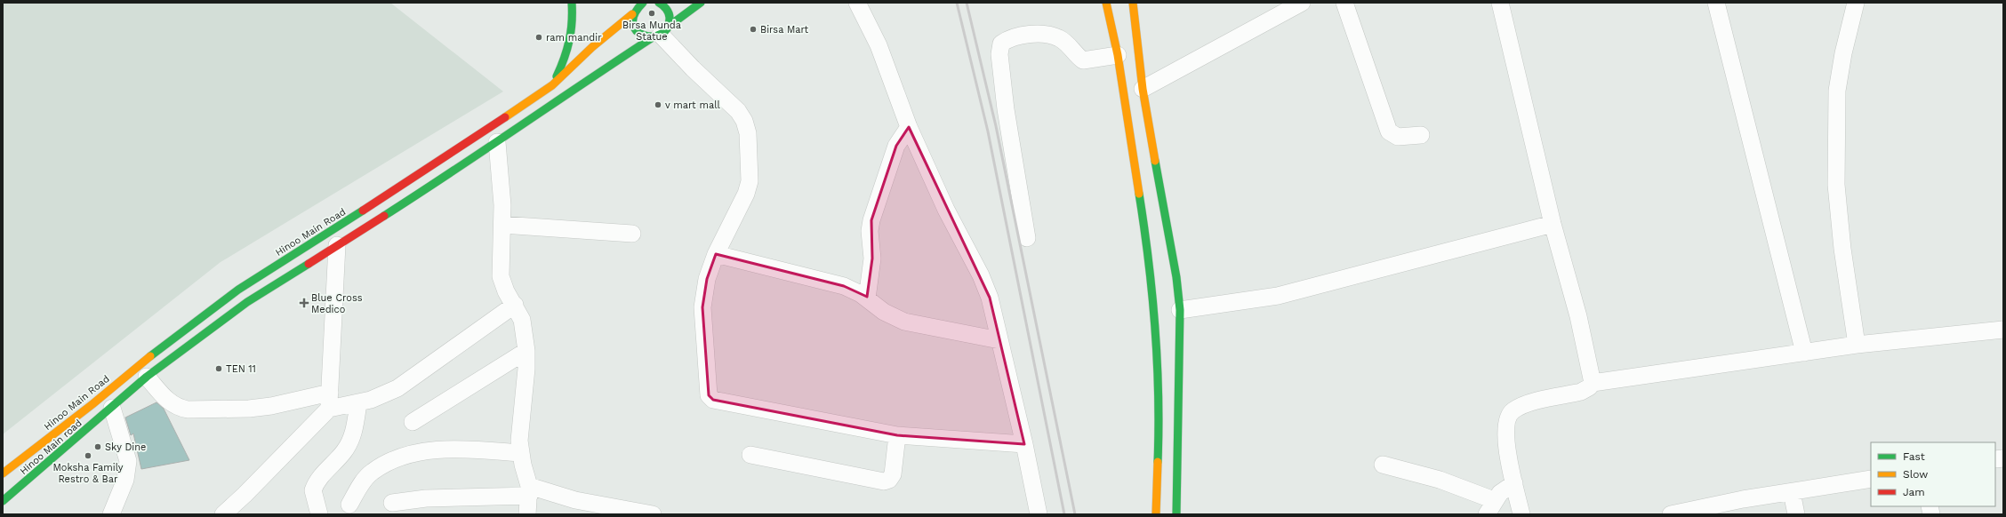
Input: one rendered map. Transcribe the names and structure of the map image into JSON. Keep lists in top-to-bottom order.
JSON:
{
  "streets": {
    "main road": ["Hinoo Main Road", "Hinoo Main road"]
  },
  "places": {
    "other": [
      "Birsa Munda Statue",
      "Birsa Mart",
      "ram mandir",
      "v mart mall",
      "TEN 11",
      "Sky Dine",
      "Moksha Family Restro & Bar"
    ],
    "health": ["Blue Cross Medico"]
  },
  "legend": ["Fast", "Slow", "Jam"]
}
